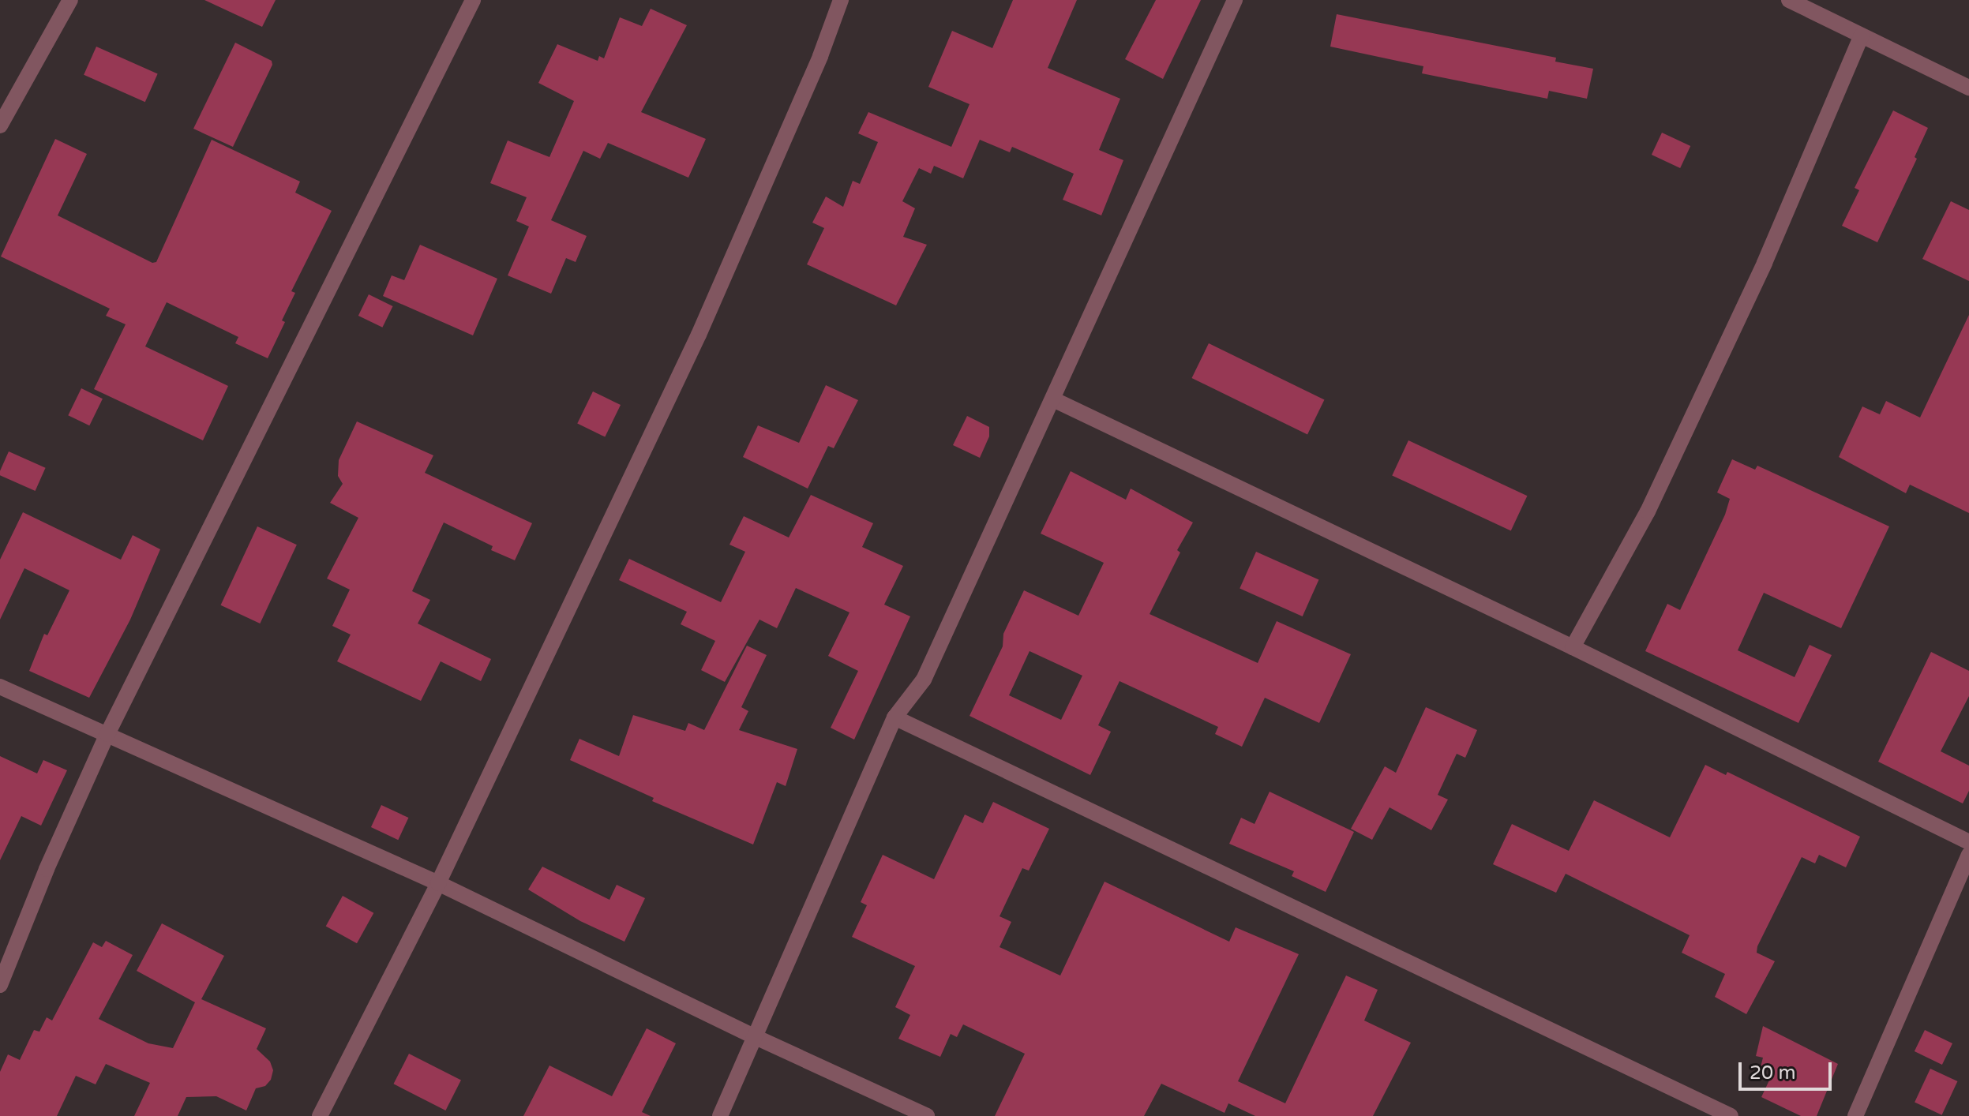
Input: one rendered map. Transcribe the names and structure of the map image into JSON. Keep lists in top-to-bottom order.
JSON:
{
  "scale_bar": "20 m"
}
